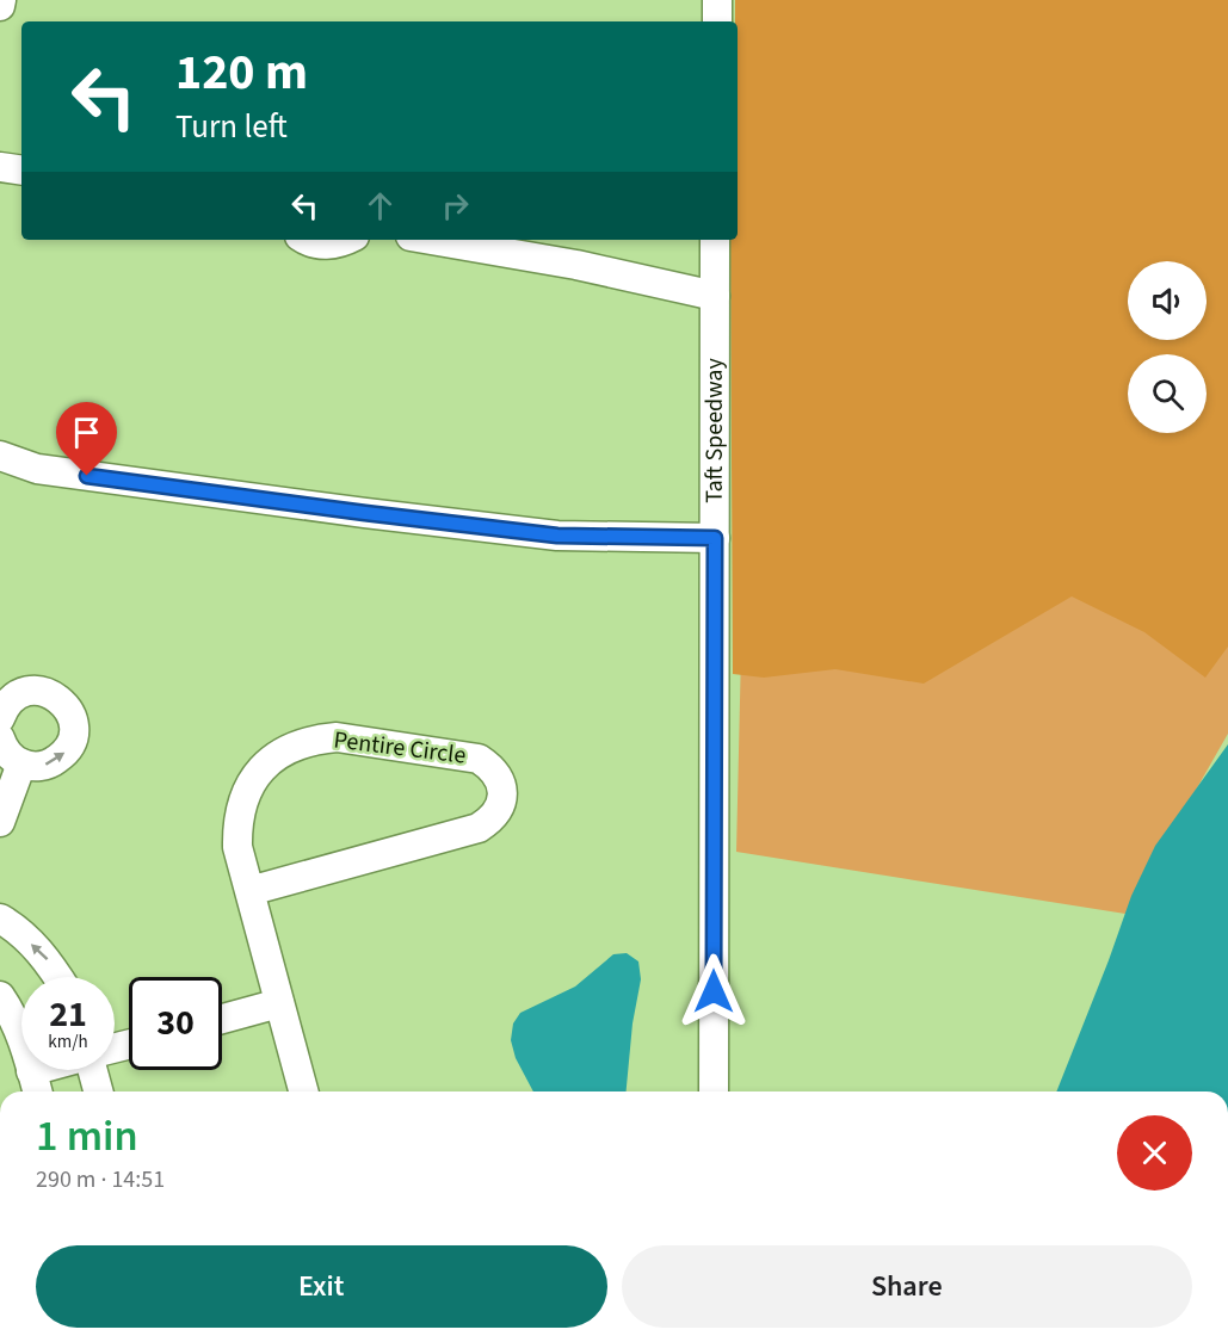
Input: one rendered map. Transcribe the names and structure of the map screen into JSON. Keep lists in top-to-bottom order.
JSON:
{
  "streets": {
    "street": ["Taft Speedway", "Pentire Circle"]
  },
  "page": {
    "turn": ["120 m", "Turn left"],
    "speed": "21 km/h",
    "limit": "30",
    "heading": ["1 min", "290 m · 14:51"],
    "buttons": ["Exit", "Share"]
  }
}
